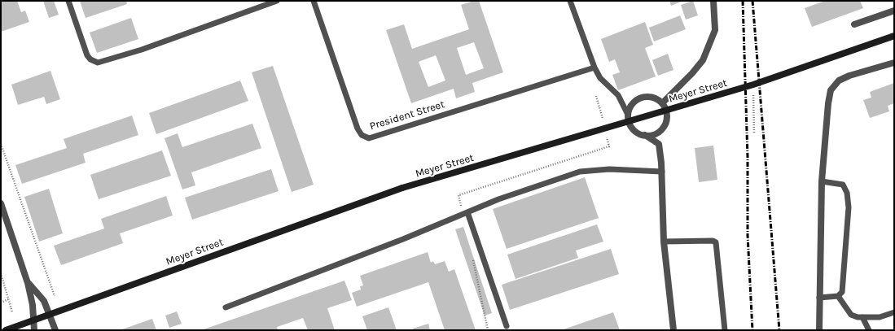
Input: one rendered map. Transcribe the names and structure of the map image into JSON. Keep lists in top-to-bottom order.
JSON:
{
  "streets": {
    "street": ["Meyer Street"],
    "lane": ["President Street"]
  }
}
